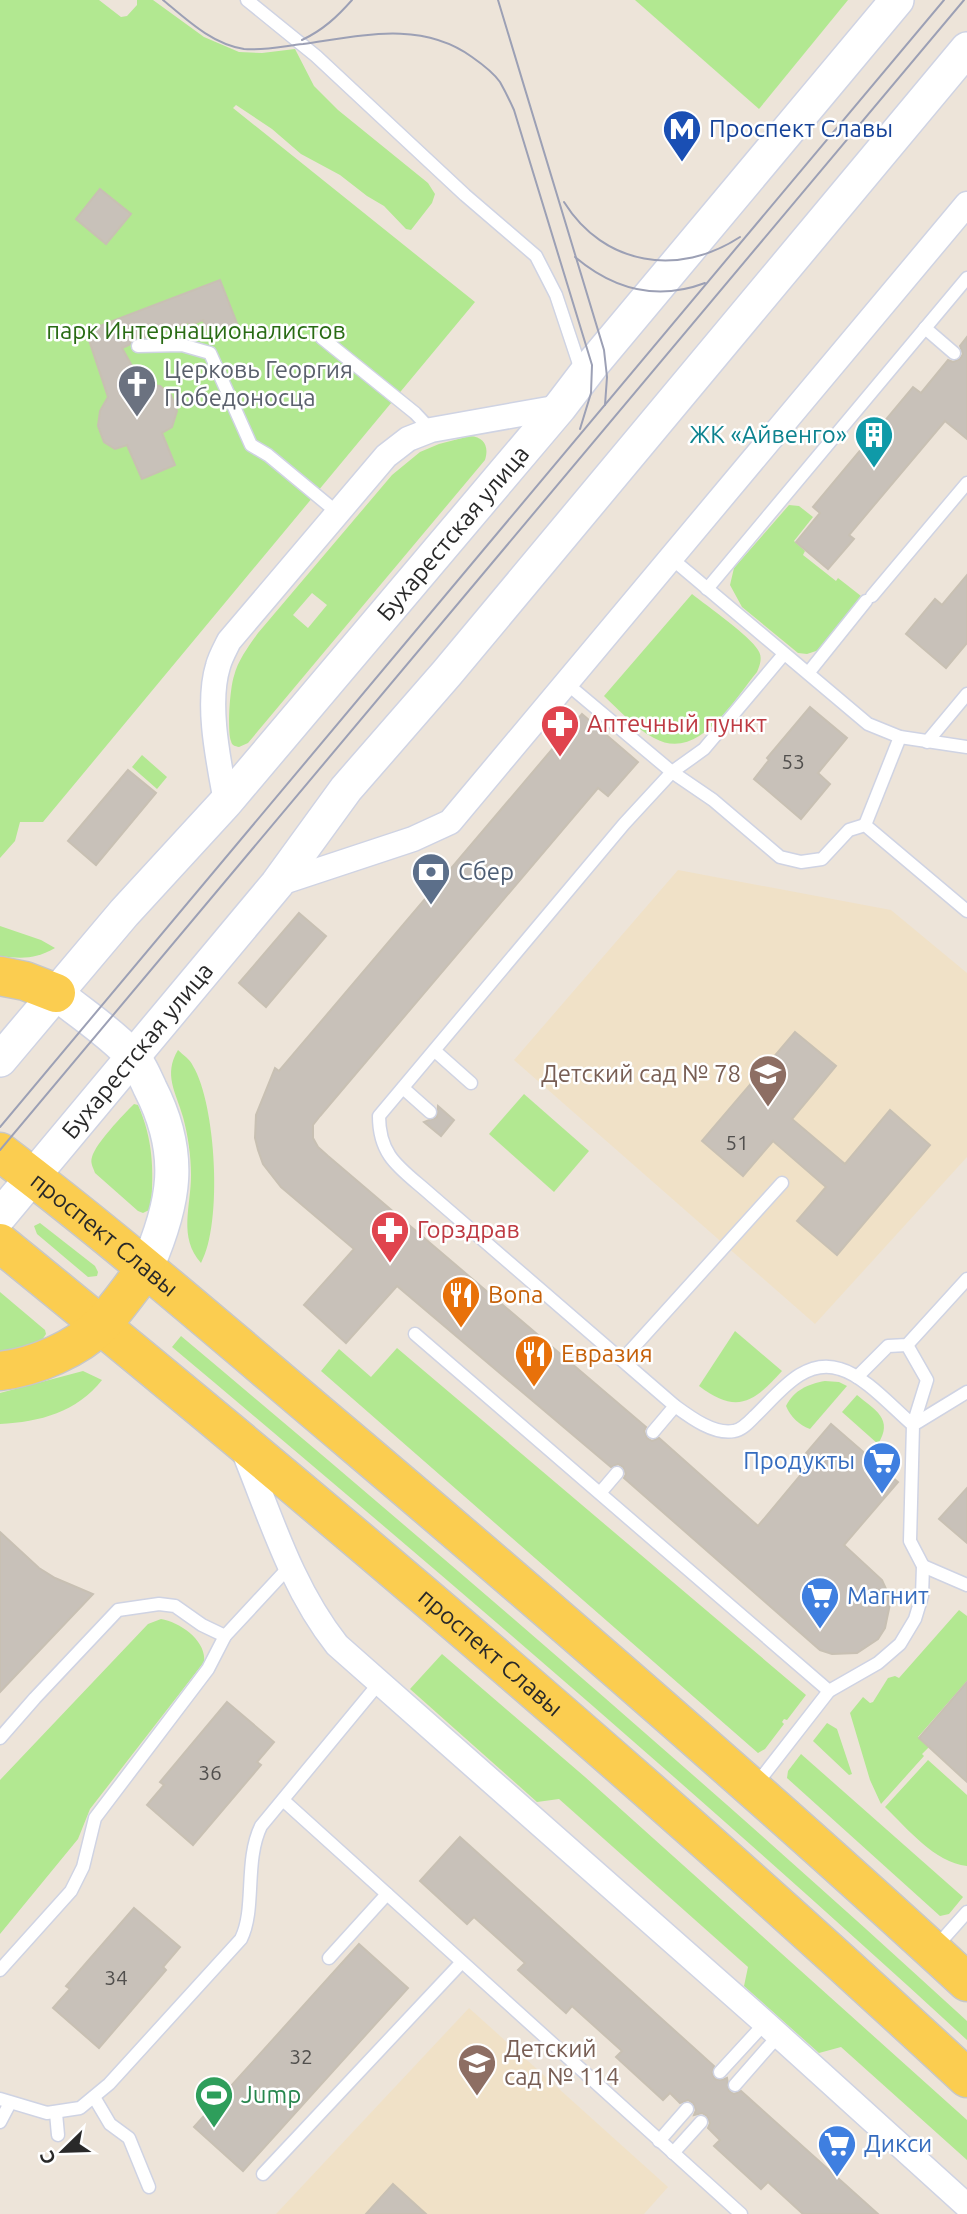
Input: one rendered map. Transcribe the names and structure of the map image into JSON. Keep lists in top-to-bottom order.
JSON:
{
  "streets": {
    "main road": ["Бухарестская улица", "проспект Славы"]
  },
  "crossings": [
    ["Бухарестская улица", "проспект Славы"]
  ],
  "parks": ["парк Интернационалистов"],
  "places": {
    "metro station": ["Проспект Славы"],
    "church": ["Церковь Георгия Победоносца"],
    "building": ["ЖК «Айвенго»"],
    "pharmacy": ["Аптечный пункт", "Горздрав"],
    "bank": ["Сбер"],
    "school or university": ["Детский сад № 78", "Детский сад № 114"],
    "restaurant": ["Bona", "Евразия"],
    "supermarket": ["Продукты", "Магнит", "Дикси"],
    "sports": ["Jump"]
  },
  "house_numbers": [
    "53",
    "51",
    "36",
    "34",
    "32"
  ],
  "north": "bottom left"
}
